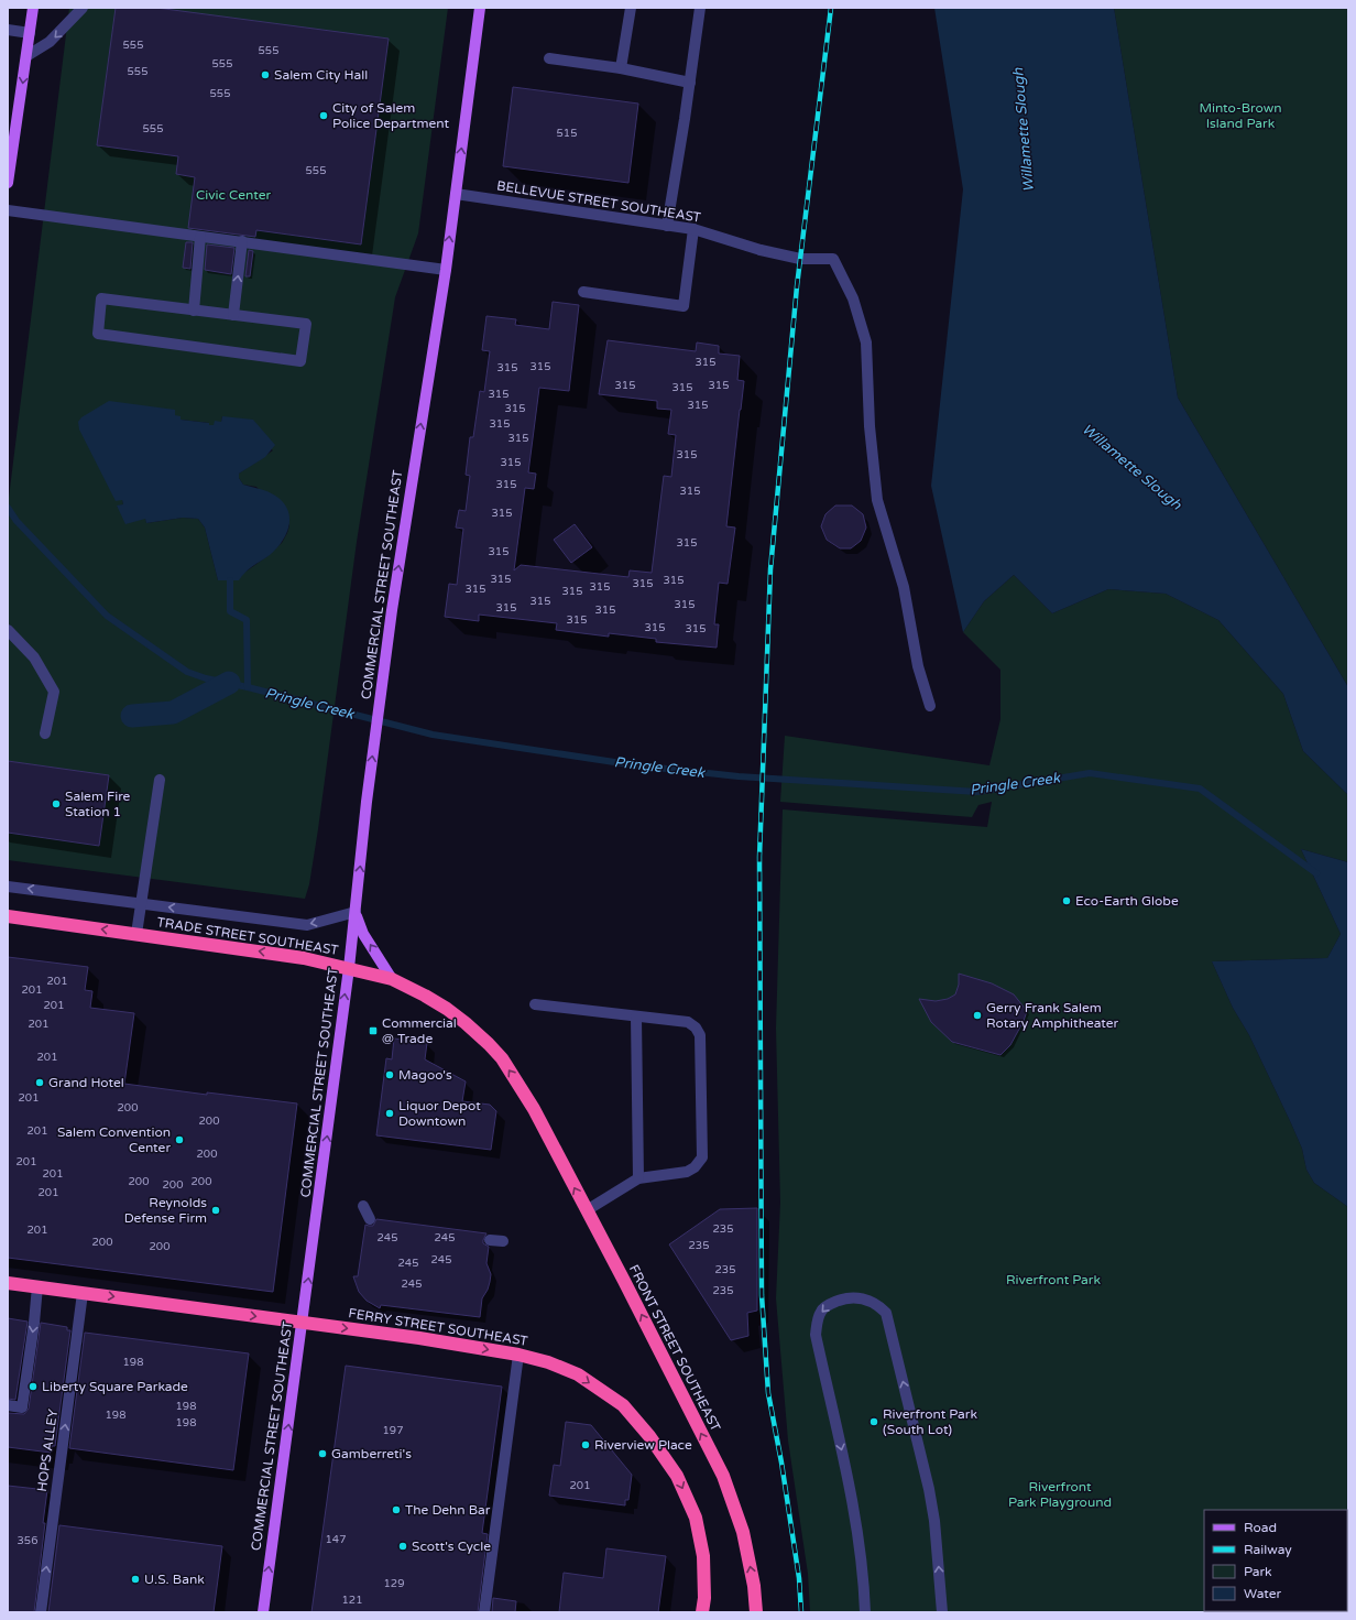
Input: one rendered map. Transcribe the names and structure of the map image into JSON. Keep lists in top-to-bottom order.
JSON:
{
  "streets": {
    "highway": ["TRADE STREET SOUTHEAST", "FERRY STREET SOUTHEAST", "FRONT STREET SOUTHEAST"],
    "main road": ["COMMERCIAL STREET SOUTHEAST"],
    "street": ["BELLEVUE STREET SOUTHEAST", "HOPS ALLEY"]
  },
  "crossings": [
    ["BELLEVUE STREET SOUTHEAST", "COMMERCIAL STREET SOUTHEAST"],
    ["COMMERCIAL STREET SOUTHEAST", "TRADE STREET SOUTHEAST"],
    ["COMMERCIAL STREET SOUTHEAST", "FERRY STREET SOUTHEAST"],
    ["TRADE STREET SOUTHEAST", "FRONT STREET SOUTHEAST"],
    ["FERRY STREET SOUTHEAST", "HOPS ALLEY"]
  ],
  "one_way": [
    "COMMERCIAL STREET SOUTHEAST",
    "TRADE STREET SOUTHEAST",
    "FERRY STREET SOUTHEAST",
    "FRONT STREET SOUTHEAST",
    "HOPS ALLEY"
  ],
  "water": ["Willamette Slough", "Pringle Creek"],
  "parks": [
    "Minto-Brown Island Park",
    "Civic Center",
    "Riverfront Park",
    "Riverfront Park Playground"
  ],
  "places": {
    "other": [
      "Salem City Hall",
      "City of Salem Police Department",
      "Salem Fire Station 1",
      "Eco-Earth Globe",
      "Gerry Frank Salem Rotary Amphitheater",
      "Magoo's",
      "Grand Hotel",
      "Liquor Depot Downtown",
      "Salem Convention Center",
      "Reynolds Defense Firm",
      "Liberty Square Parkade",
      "Riverfront Park (South Lot)",
      "Riverview Place",
      "Gamberreti's",
      "The Dehn Bar",
      "Scott's Cycle",
      "U.S. Bank"
    ],
    "transit": ["Commercial @ Trade"]
  },
  "house_numbers": [
    "555",
    "555",
    "555",
    "555",
    "555",
    "555",
    "515",
    "555",
    "315",
    "315",
    "315",
    "315",
    "315",
    "315",
    "315",
    "315",
    "315",
    "315",
    "315",
    "315",
    "315",
    "315",
    "315",
    "315",
    "315",
    "315",
    "315",
    "315",
    "315",
    "315",
    "315",
    "315",
    "315",
    "315",
    "315",
    "315",
    "315",
    "315",
    "315",
    "201",
    "201",
    "201",
    "201",
    "201",
    "201",
    "200",
    "200",
    "201",
    "200",
    "201",
    "201",
    "200",
    "200",
    "200",
    "201",
    "235",
    "201",
    "245",
    "245",
    "200",
    "235",
    "200",
    "245",
    "245",
    "235",
    "245",
    "235",
    "198",
    "198",
    "198",
    "198",
    "197",
    "201",
    "147",
    "356",
    "129",
    "121"
  ],
  "legend": [
    "Road",
    "Railway",
    "Park",
    "Water"
  ]
}
